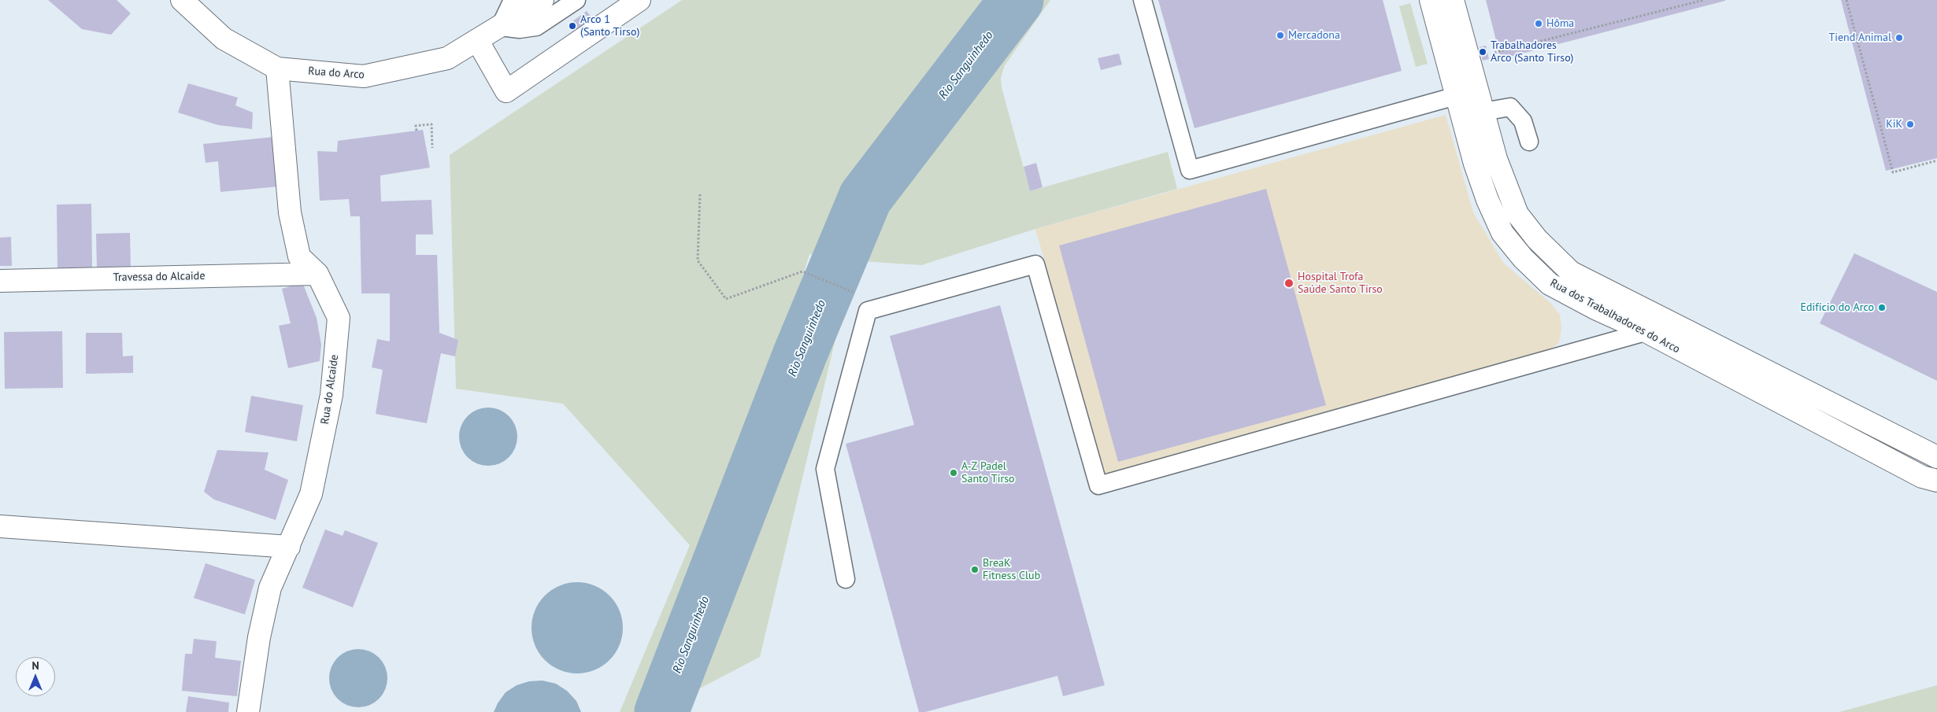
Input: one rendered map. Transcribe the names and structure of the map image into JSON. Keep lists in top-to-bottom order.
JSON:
{
  "streets": {
    "street": [
      "Rua do Arco",
      "Travessa do Alcaide",
      "Rua dos Trabalhadores do Arco",
      "Rua do Alcaide"
    ]
  },
  "crossings": [
    ["Rua do Arco", "Rua do Alcaide"],
    ["Travessa do Alcaide", "Rua do Alcaide"]
  ],
  "water": ["Rio Sanguinhedo"],
  "places": [
    "Hôma",
    "Arco 1 (Santo Tirso)",
    "Mercadona",
    "Tiend Animal",
    "Trabalhadores Arco (Santo Tirso)",
    "KiK",
    "Hospital Trofa Saúde Santo Tirso",
    "Edifício do Arco",
    "A-Z Padel Santo Tirso",
    "BreaK Fitness Club"
  ],
  "north": "top"
}
